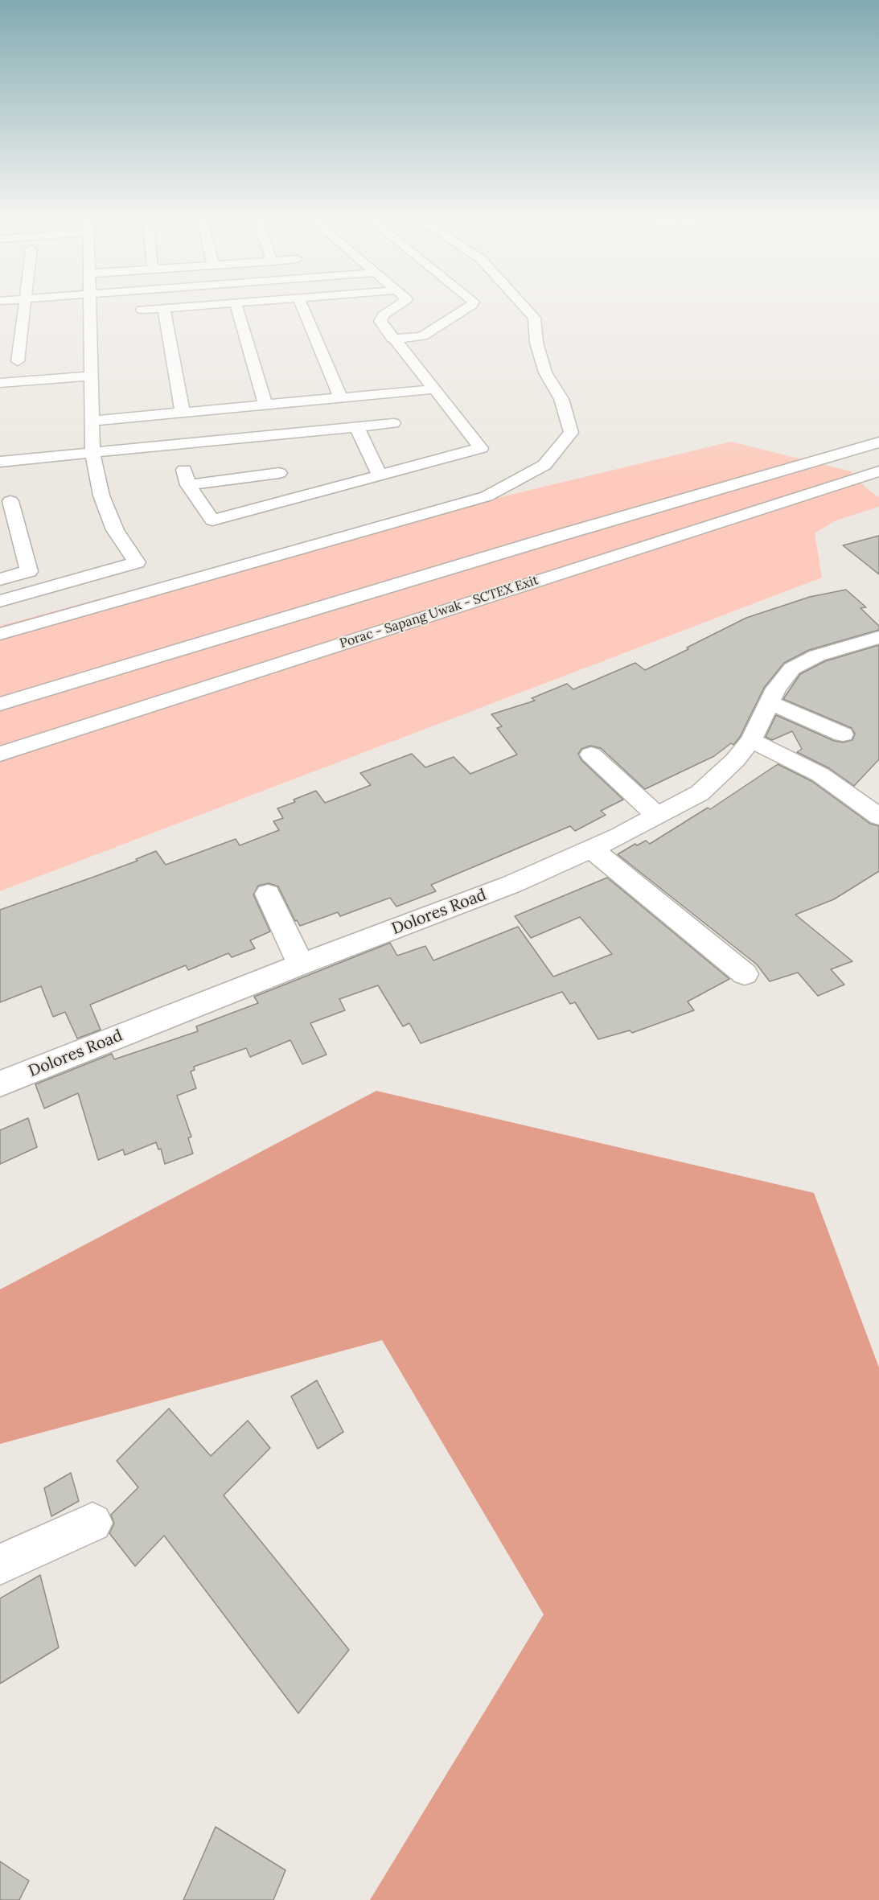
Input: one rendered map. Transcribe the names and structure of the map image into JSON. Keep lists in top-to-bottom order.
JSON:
{
  "streets": {
    "street": ["Porac - Sapang Uwak - SCTEX Exit", "Dolores Road"]
  }
}
